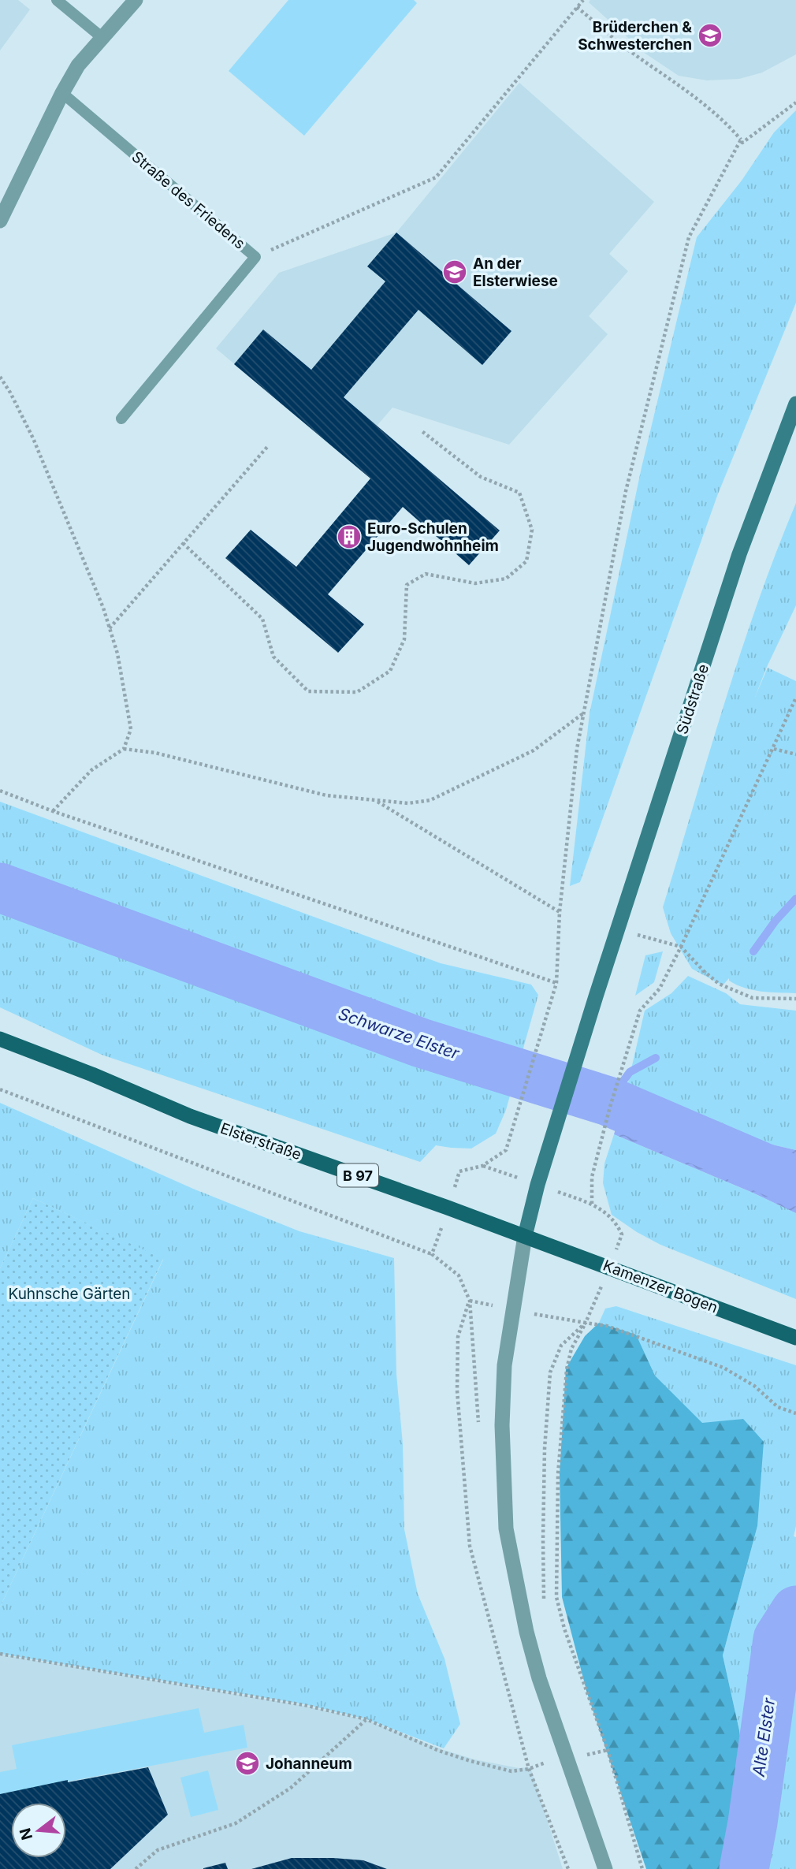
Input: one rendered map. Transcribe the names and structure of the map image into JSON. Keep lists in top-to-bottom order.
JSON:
{
  "streets": {
    "main road": [
      "Südstraße",
      "Elsterstraße",
      "B 97",
      "Kamenzer Bogen"
    ],
    "lane": ["Straße des Friedens"]
  },
  "crossings": [
    ["Südstraße", "Elsterstraße"],
    ["Südstraße", "Kamenzer Bogen"],
    ["Elsterstraße", "Kamenzer Bogen"]
  ],
  "water": ["Schwarze Elster", "Alte Elster"],
  "parks": ["Kuhnsche Gärten"],
  "places": {
    "school or university": ["Brüderchen & Schwesterchen", "An der Elsterwiese", "Johanneum"],
    "building": ["Euro-Schulen Jugendwohnheim"]
  },
  "north": "left"
}
